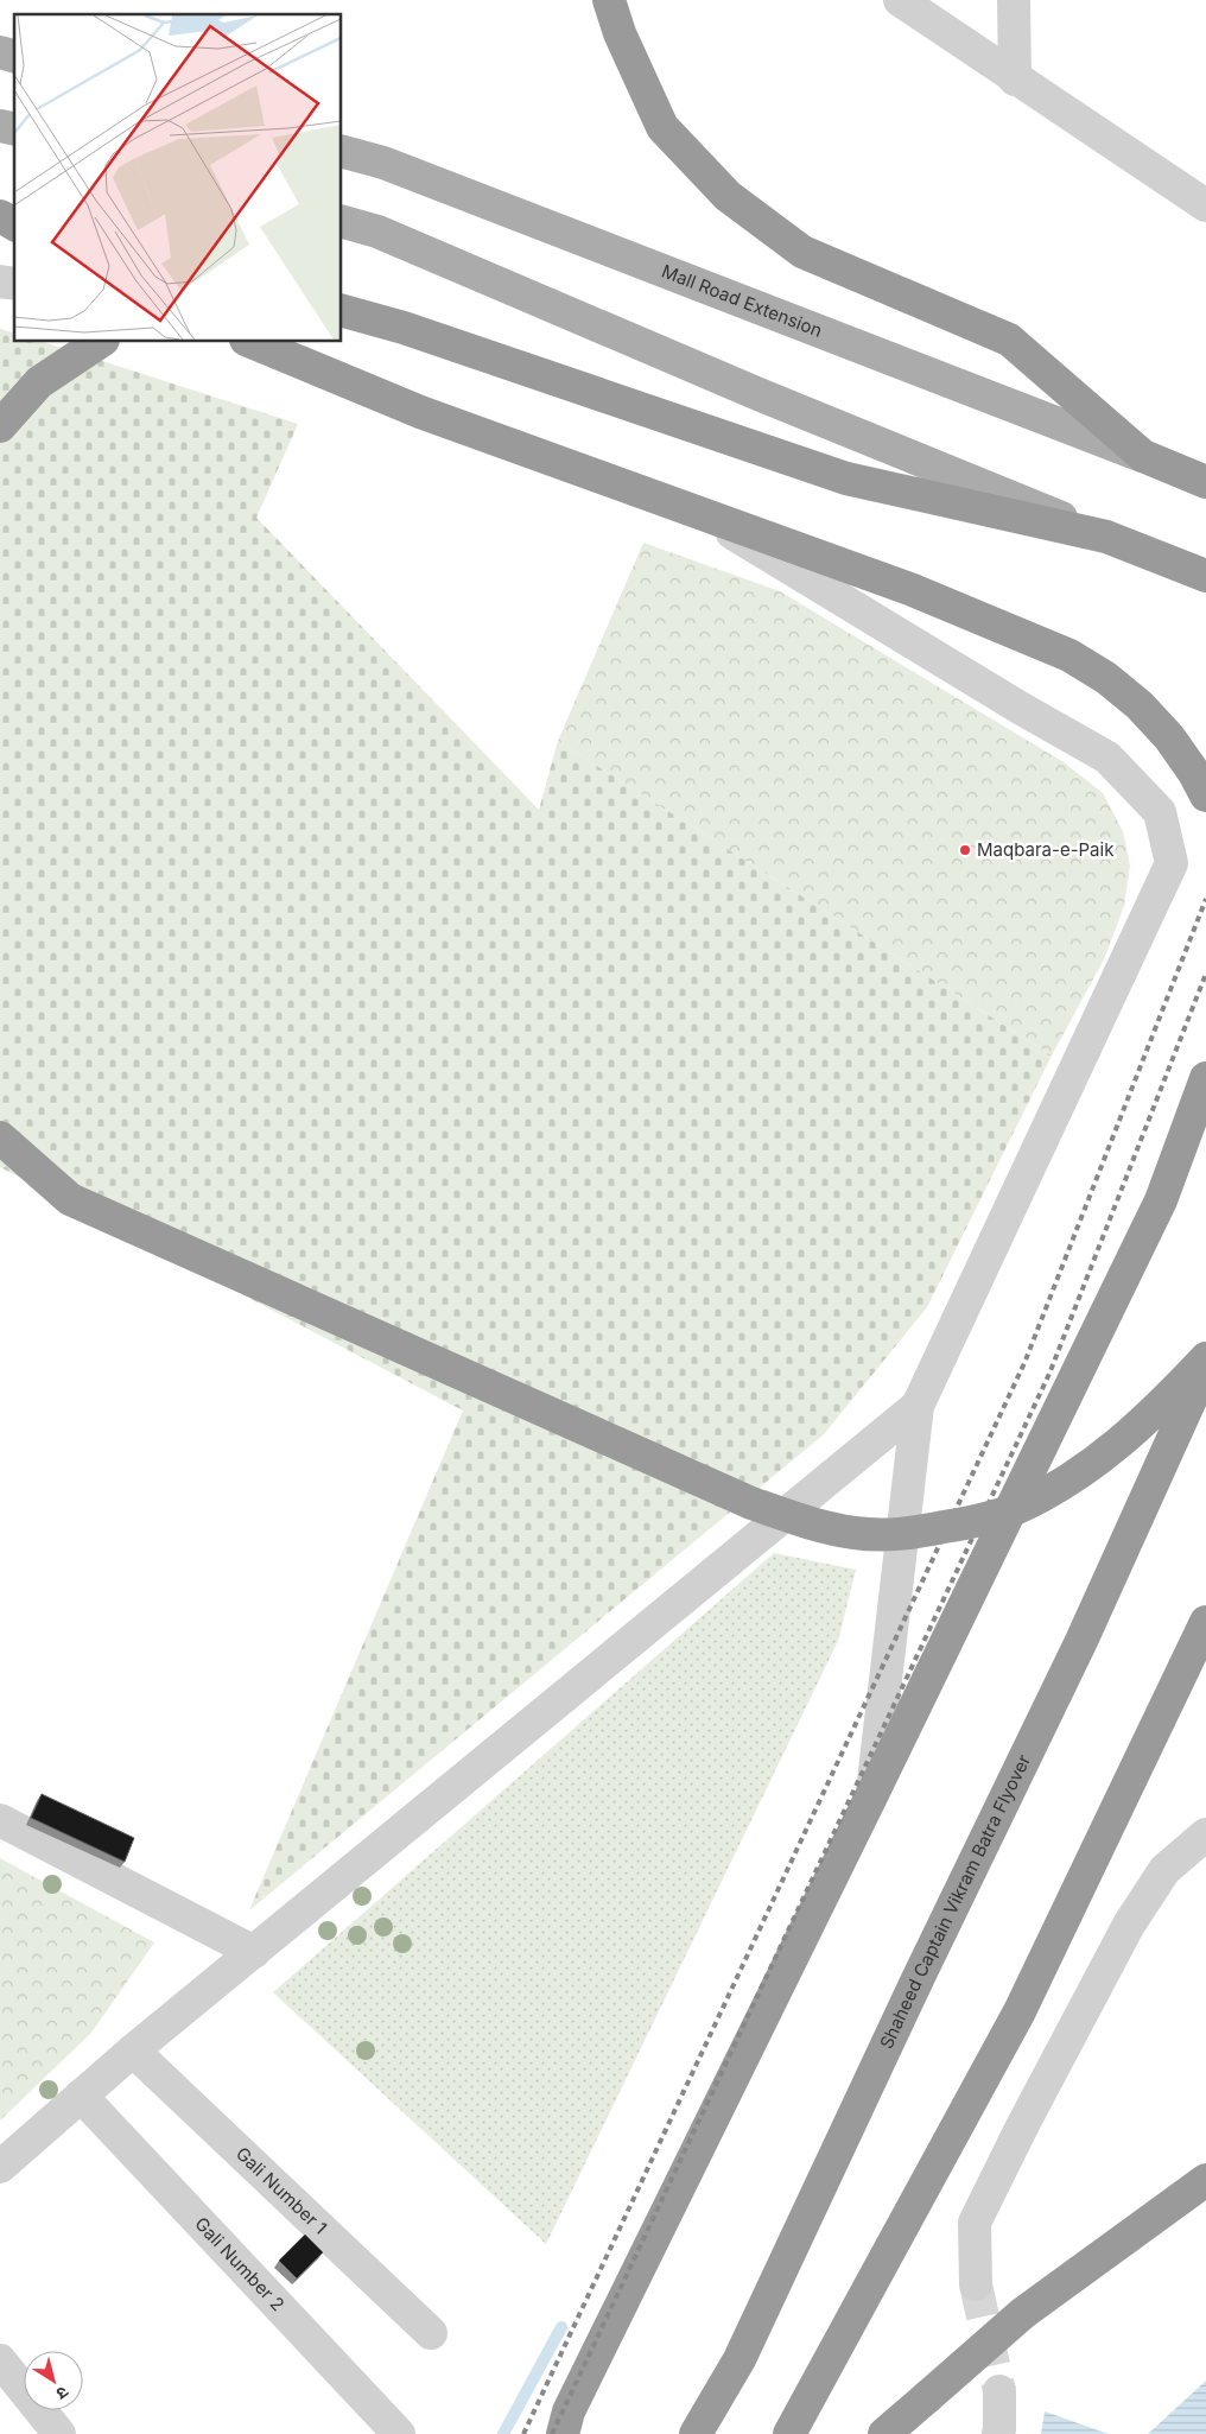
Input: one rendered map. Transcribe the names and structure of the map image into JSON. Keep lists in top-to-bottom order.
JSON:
{
  "streets": {
    "highway": ["Shaheed Captain Vikram Batra Flyover"],
    "main road": ["Mall Road Extension"],
    "street": ["Gali Number 1", "Gali Number 2"]
  },
  "places": ["Maqbara-e-Paik"],
  "north": "bottom right"
}
